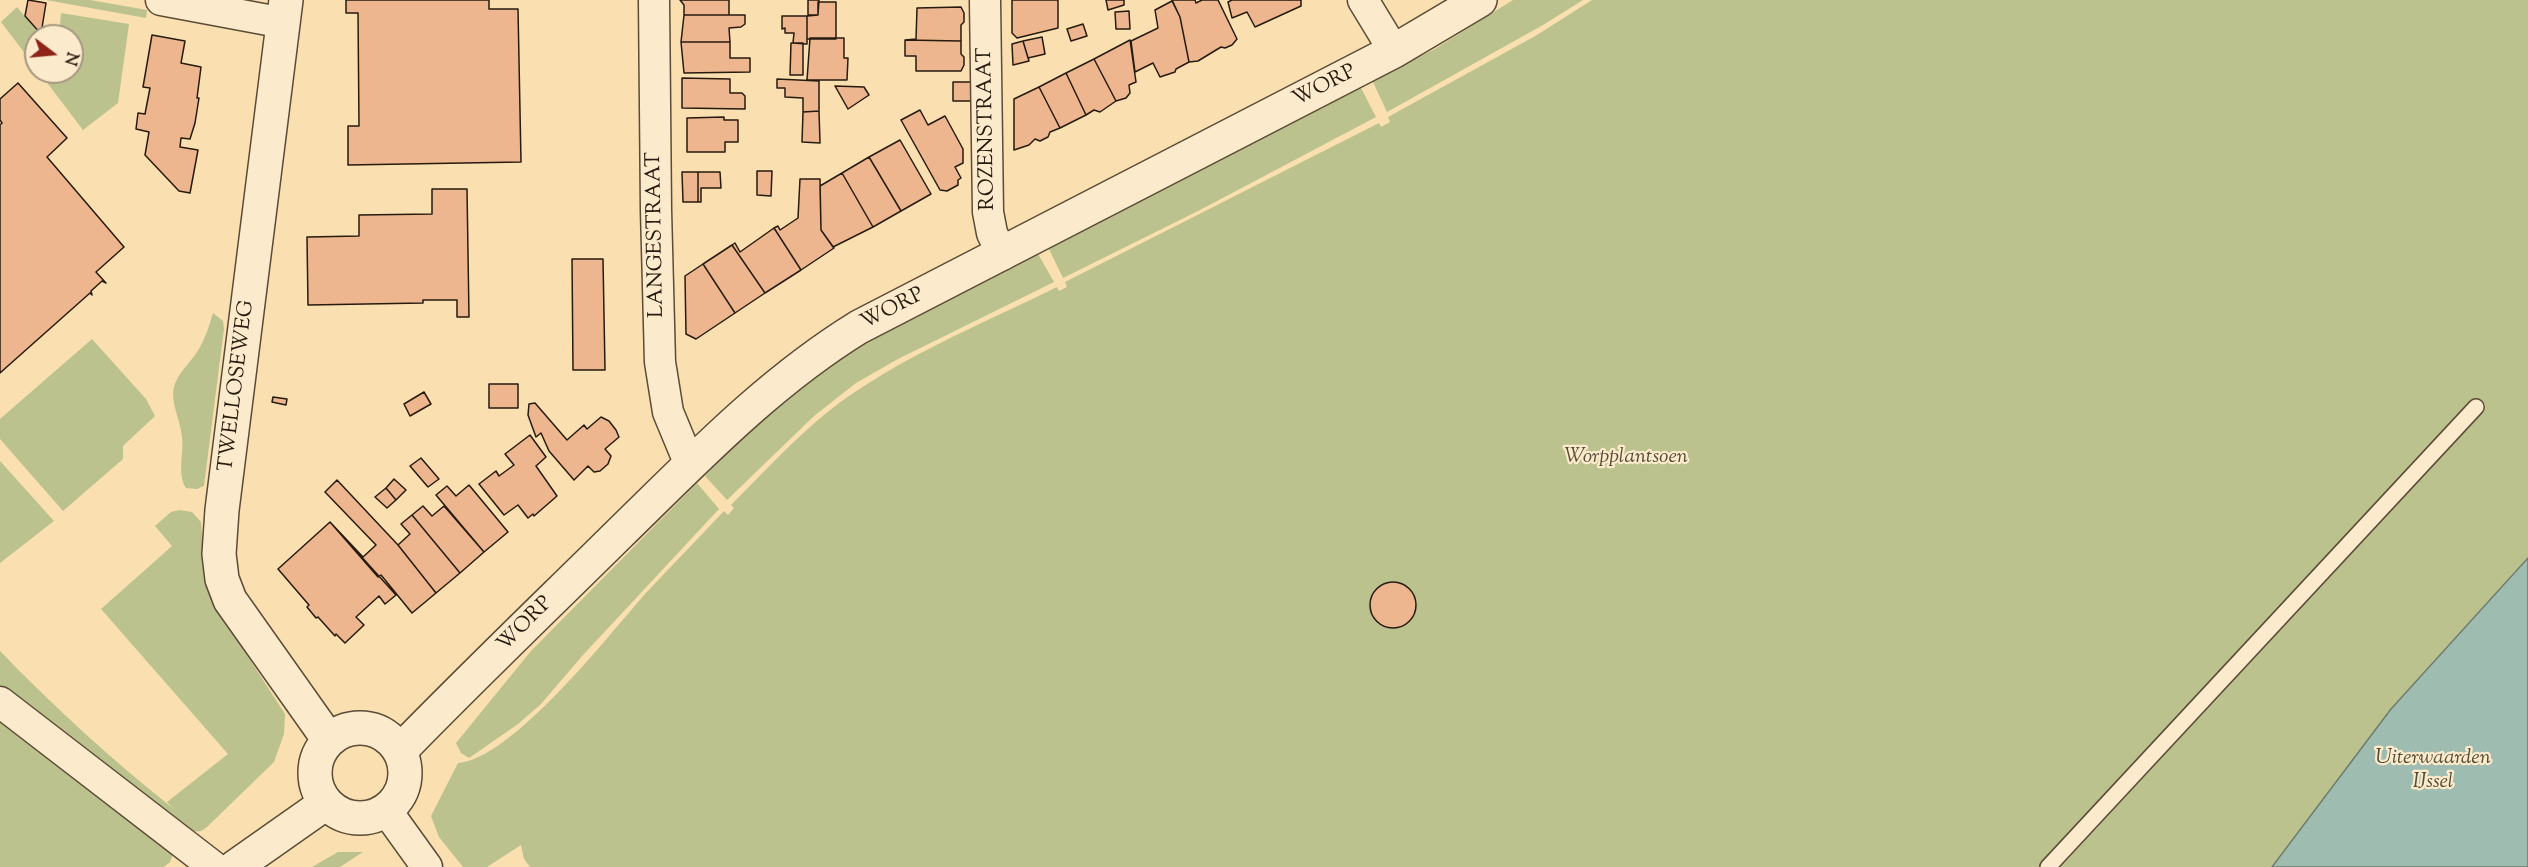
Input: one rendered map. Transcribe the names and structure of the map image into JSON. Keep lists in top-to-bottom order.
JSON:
{
  "streets": {
    "street": [
      "WORP",
      "ROZENSTRAAT",
      "LANGESTRAAT",
      "TWELLOSEWEG"
    ]
  },
  "crossings": [
    ["WORP", "ROZENSTRAAT"],
    ["WORP", "LANGESTRAAT"],
    ["WORP", "TWELLOSEWEG"]
  ],
  "parks": ["Worpplantsoen", "Uiterwaarden IJssel"],
  "north": "right"
}
